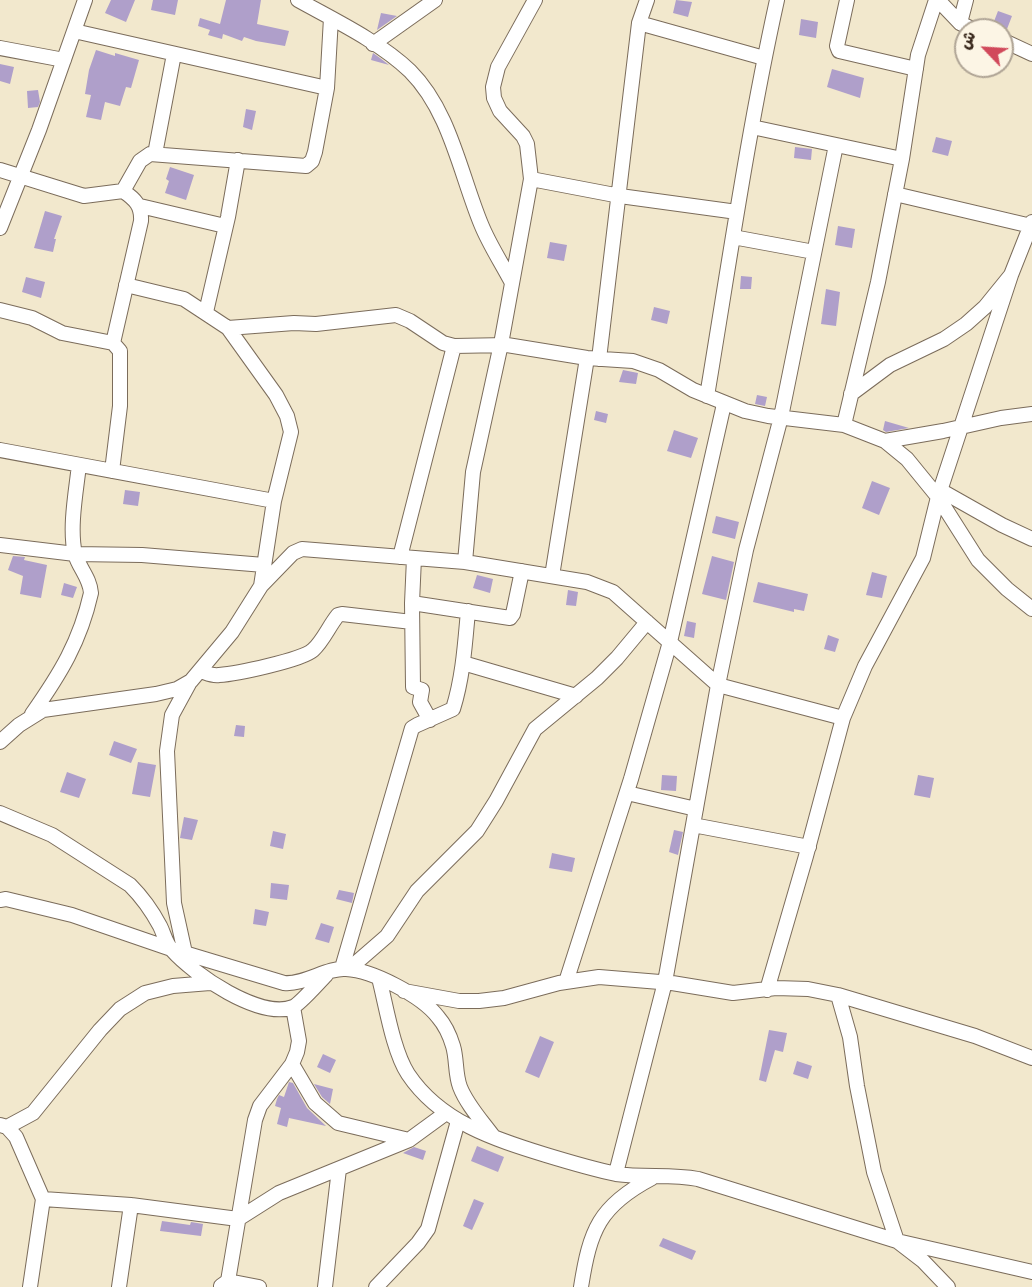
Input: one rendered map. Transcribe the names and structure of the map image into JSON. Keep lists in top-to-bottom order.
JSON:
{
  "north": "top left"
}
